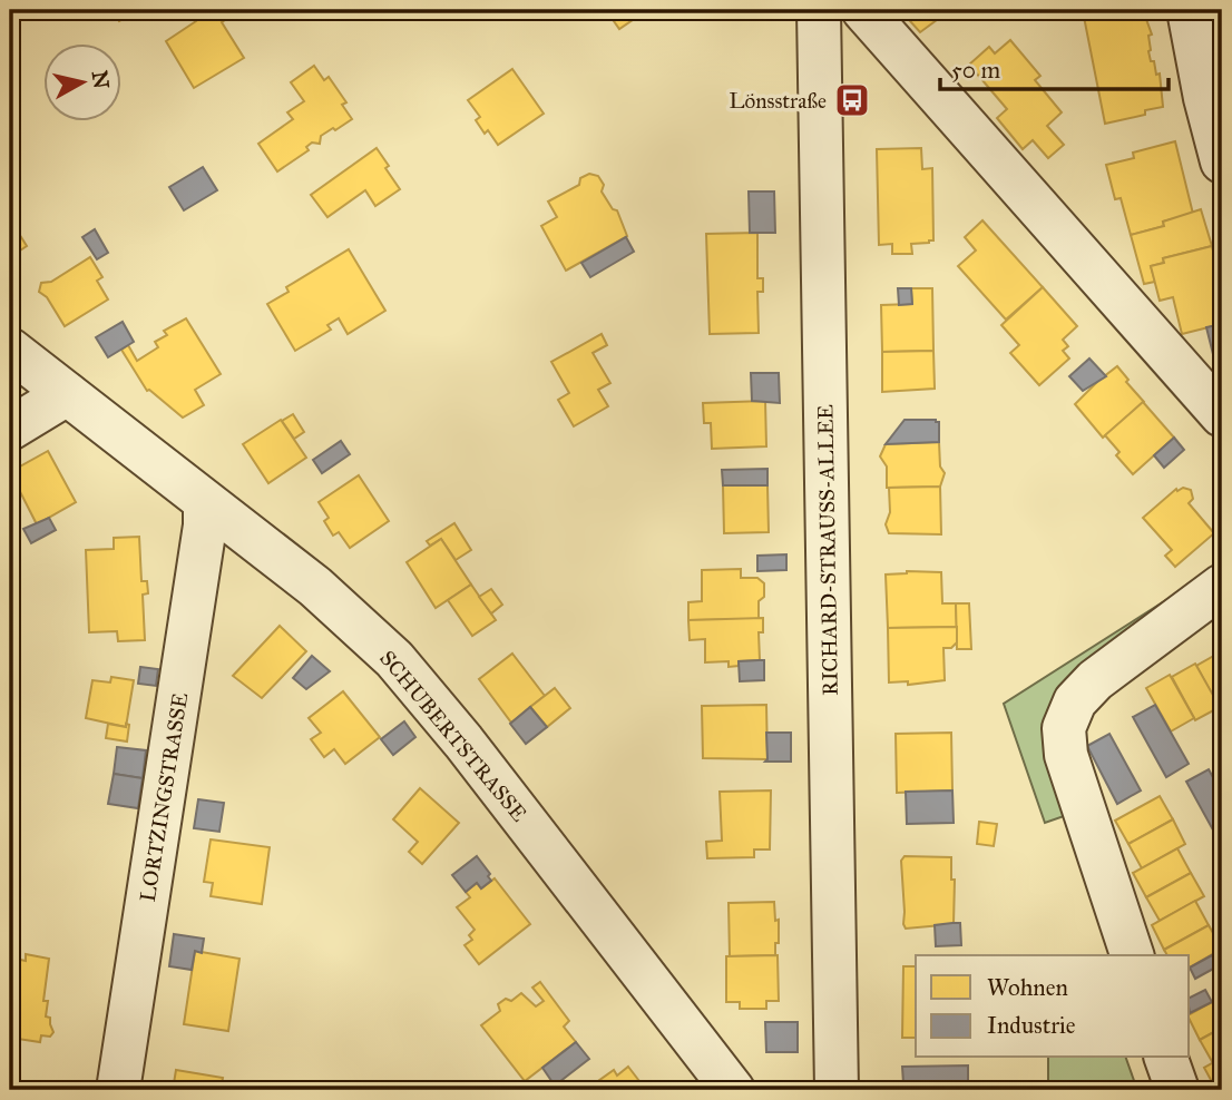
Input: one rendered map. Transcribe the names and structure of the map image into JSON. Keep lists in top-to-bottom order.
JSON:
{
  "streets": {
    "street": ["RICHARD-STRAUSS-ALLEE", "SCHUBERTSTRASSE", "LORTZINGSTRASSE"]
  },
  "crossings": [
    ["SCHUBERTSTRASSE", "LORTZINGSTRASSE"]
  ],
  "places": {
    "bus stop": ["Lönsstraße"]
  },
  "legend": ["Wohnen", "Industrie"],
  "scale_bar": "50 m",
  "north": "right"
}
